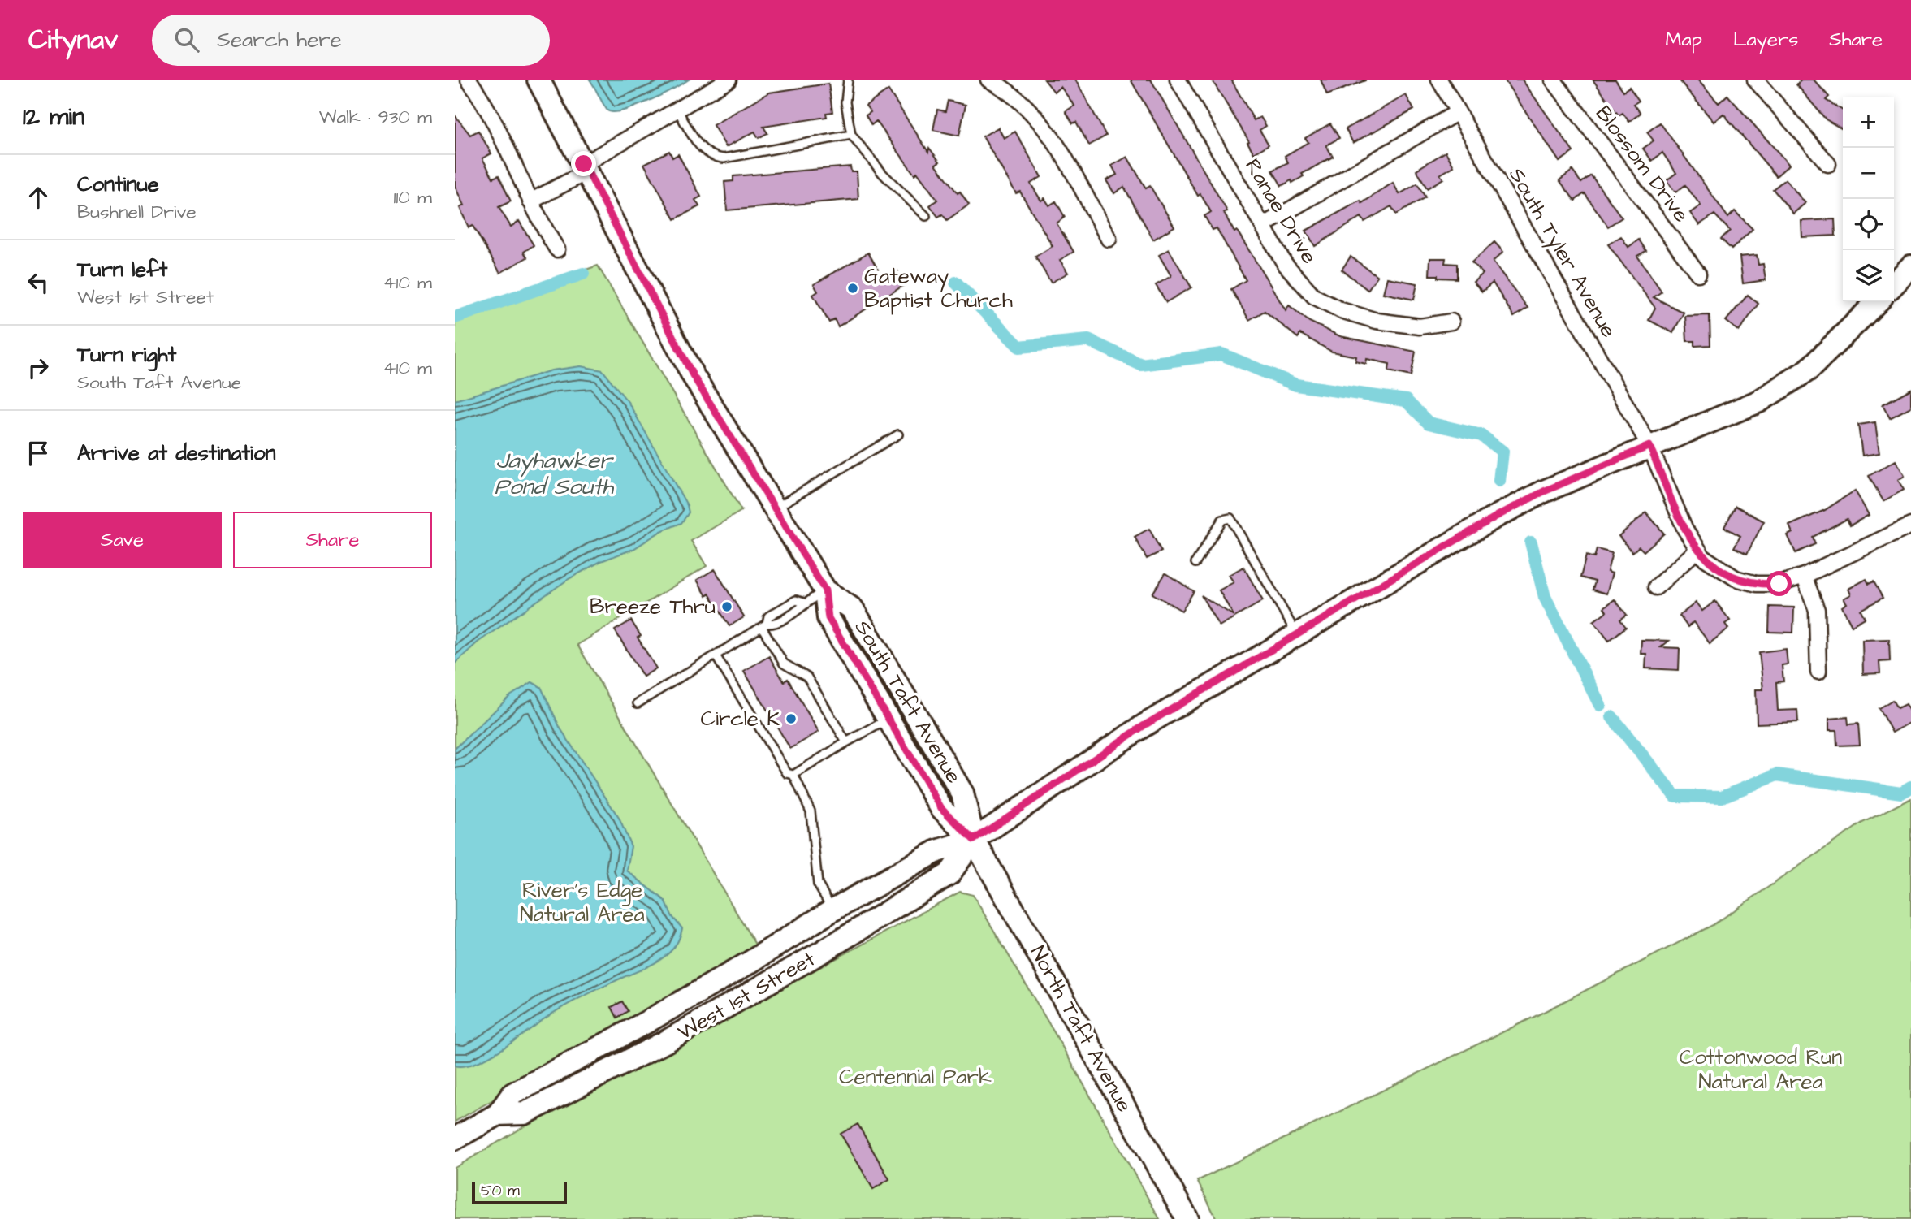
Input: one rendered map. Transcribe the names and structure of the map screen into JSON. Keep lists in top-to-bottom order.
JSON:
{
  "streets": {
    "main road": ["South Taft Avenue", "West 1st Street", "North Taft Avenue"],
    "street": ["Blossom Drive", "Ranae Drive", "South Tyler Avenue"]
  },
  "crossings": [
    ["South Tyler Avenue", "West 1st Street"],
    ["South Taft Avenue", "West 1st Street"],
    ["South Taft Avenue", "North Taft Avenue"],
    ["West 1st Street", "North Taft Avenue"]
  ],
  "water": ["Jayhawker Pond South"],
  "parks": ["River's Edge Natural Area", "Cottonwood Run Natural Area", "Centennial Park"],
  "places": ["Gateway Baptist Church", "Breeze Thru", "Circle K"],
  "scale_bar": "50 m",
  "page": {
    "header": "Citynav",
    "search": "Search here",
    "nav": ["Map", "Layers", "Share"],
    "heading": ["12 min", "Walk · 930 m"],
    "map_buttons": ["+", "−"],
    "list": [
      ["Continue", "Bushnell Drive", "110 m"],
      ["Turn left", "West 1st Street", "410 m"],
      ["Turn right", "South Taft Avenue", "410 m"],
      "Arrive at destination"
    ],
    "buttons": ["Save", "Share"],
    "scale": "50 m"
  }
}
